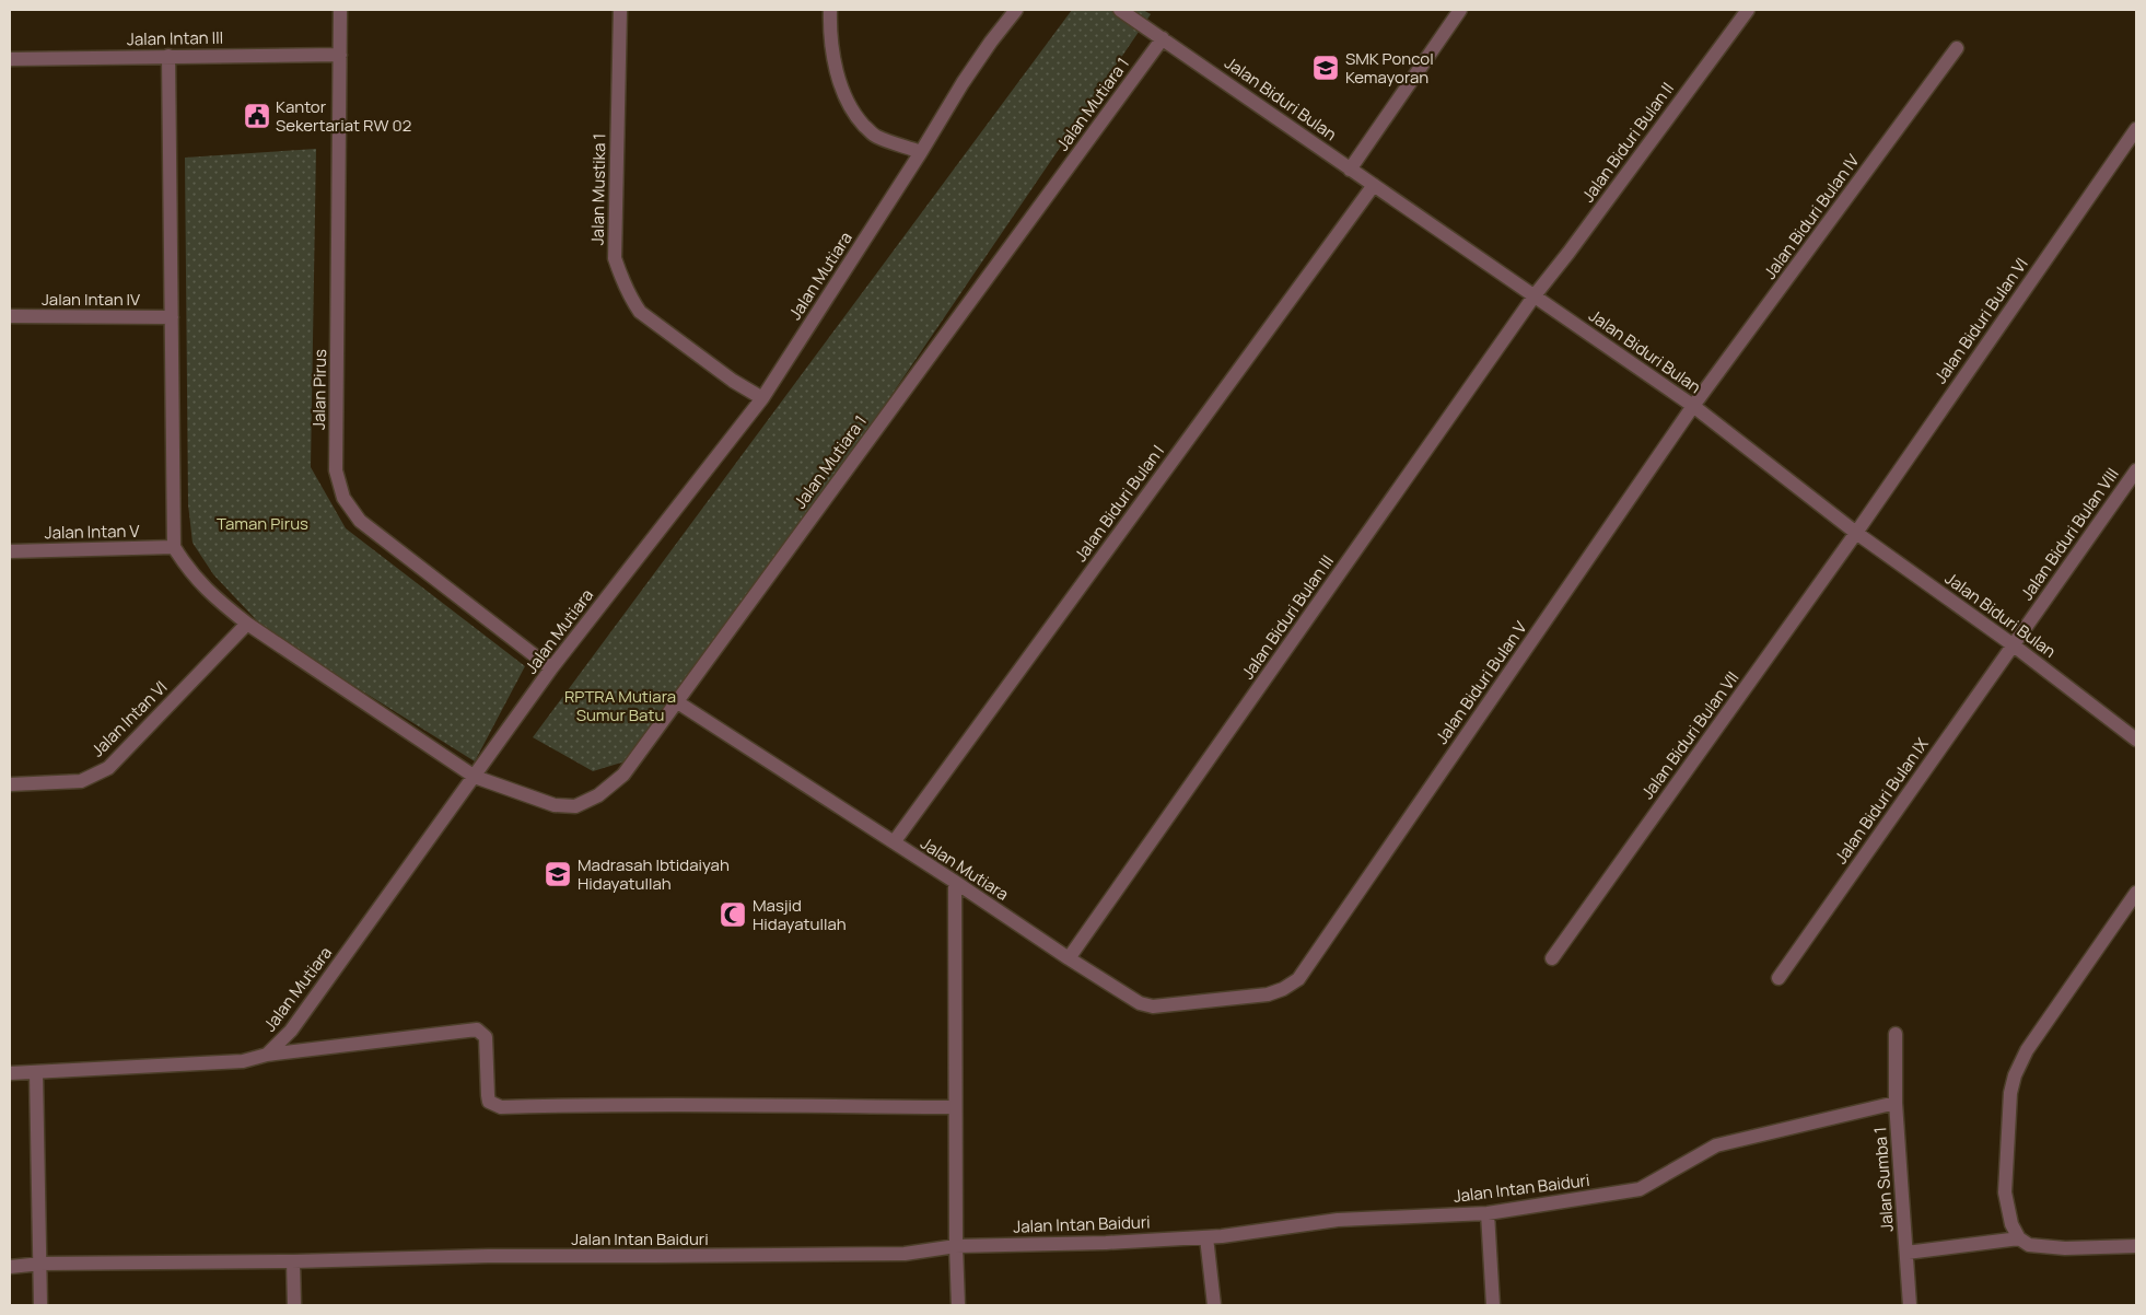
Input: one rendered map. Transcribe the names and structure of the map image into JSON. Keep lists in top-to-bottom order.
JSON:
{
  "streets": {
    "street": [
      "Jalan Intan III",
      "Jalan Biduri Bulan",
      "Jalan Mutiara 1",
      "Jalan Biduri Bulan II",
      "Jalan Mustika 1",
      "Jalan Biduri Bulan IV",
      "Jalan Mutiara",
      "Jalan Intan IV",
      "Jalan Biduri Bulan VI",
      "Jalan Pirus",
      "Jalan Biduri Bulan I",
      "Jalan Intan V",
      "Jalan Biduri Bulan VIII",
      "Jalan Biduri Bulan III",
      "Jalan Biduri Bulan V",
      "Jalan Intan VI",
      "Jalan Biduri Bulan VII",
      "Jalan Biduri Bulan IX",
      "Jalan Sumba 1",
      "Jalan Intan Baiduri"
    ]
  },
  "crossings": [
    ["Jalan Intan III", "Jalan Pirus"],
    ["Jalan Biduri Bulan", "Jalan Mutiara 1"],
    ["Jalan Biduri Bulan", "Jalan Biduri Bulan II"],
    ["Jalan Biduri Bulan", "Jalan Biduri Bulan IV"],
    ["Jalan Biduri Bulan", "Jalan Biduri Bulan VI"],
    ["Jalan Biduri Bulan", "Jalan Biduri Bulan I"],
    ["Jalan Biduri Bulan", "Jalan Biduri Bulan VIII"],
    ["Jalan Biduri Bulan", "Jalan Biduri Bulan III"],
    ["Jalan Biduri Bulan", "Jalan Biduri Bulan V"],
    ["Jalan Biduri Bulan", "Jalan Biduri Bulan VII"],
    ["Jalan Biduri Bulan", "Jalan Biduri Bulan IX"],
    ["Jalan Mutiara 1", "Jalan Mutiara"],
    ["Jalan Mutiara 1", "Jalan Intan V"],
    ["Jalan Mutiara 1", "Jalan Intan VI"],
    ["Jalan Biduri Bulan II", "Jalan Biduri Bulan III"],
    ["Jalan Mustika 1", "Jalan Mutiara"],
    ["Jalan Biduri Bulan IV", "Jalan Biduri Bulan V"],
    ["Jalan Mutiara", "Jalan Pirus"],
    ["Jalan Mutiara", "Jalan Biduri Bulan I"],
    ["Jalan Mutiara", "Jalan Biduri Bulan III"],
    ["Jalan Mutiara", "Jalan Biduri Bulan V"],
    ["Jalan Biduri Bulan VI", "Jalan Biduri Bulan VII"],
    ["Jalan Biduri Bulan VIII", "Jalan Biduri Bulan IX"],
    ["Jalan Sumba 1", "Jalan Intan Baiduri"]
  ],
  "parks": ["Taman Pirus", "RPTRA Mutiara Sumur Batu"],
  "places": {
    "school or university": ["SMK Poncol Kemayoran", "Madrasah Ibtidaiyah Hidayatullah"],
    "public building": ["Kantor Sekertariat RW 02"],
    "mosque": ["Masjid Hidayatullah"]
  }
}
